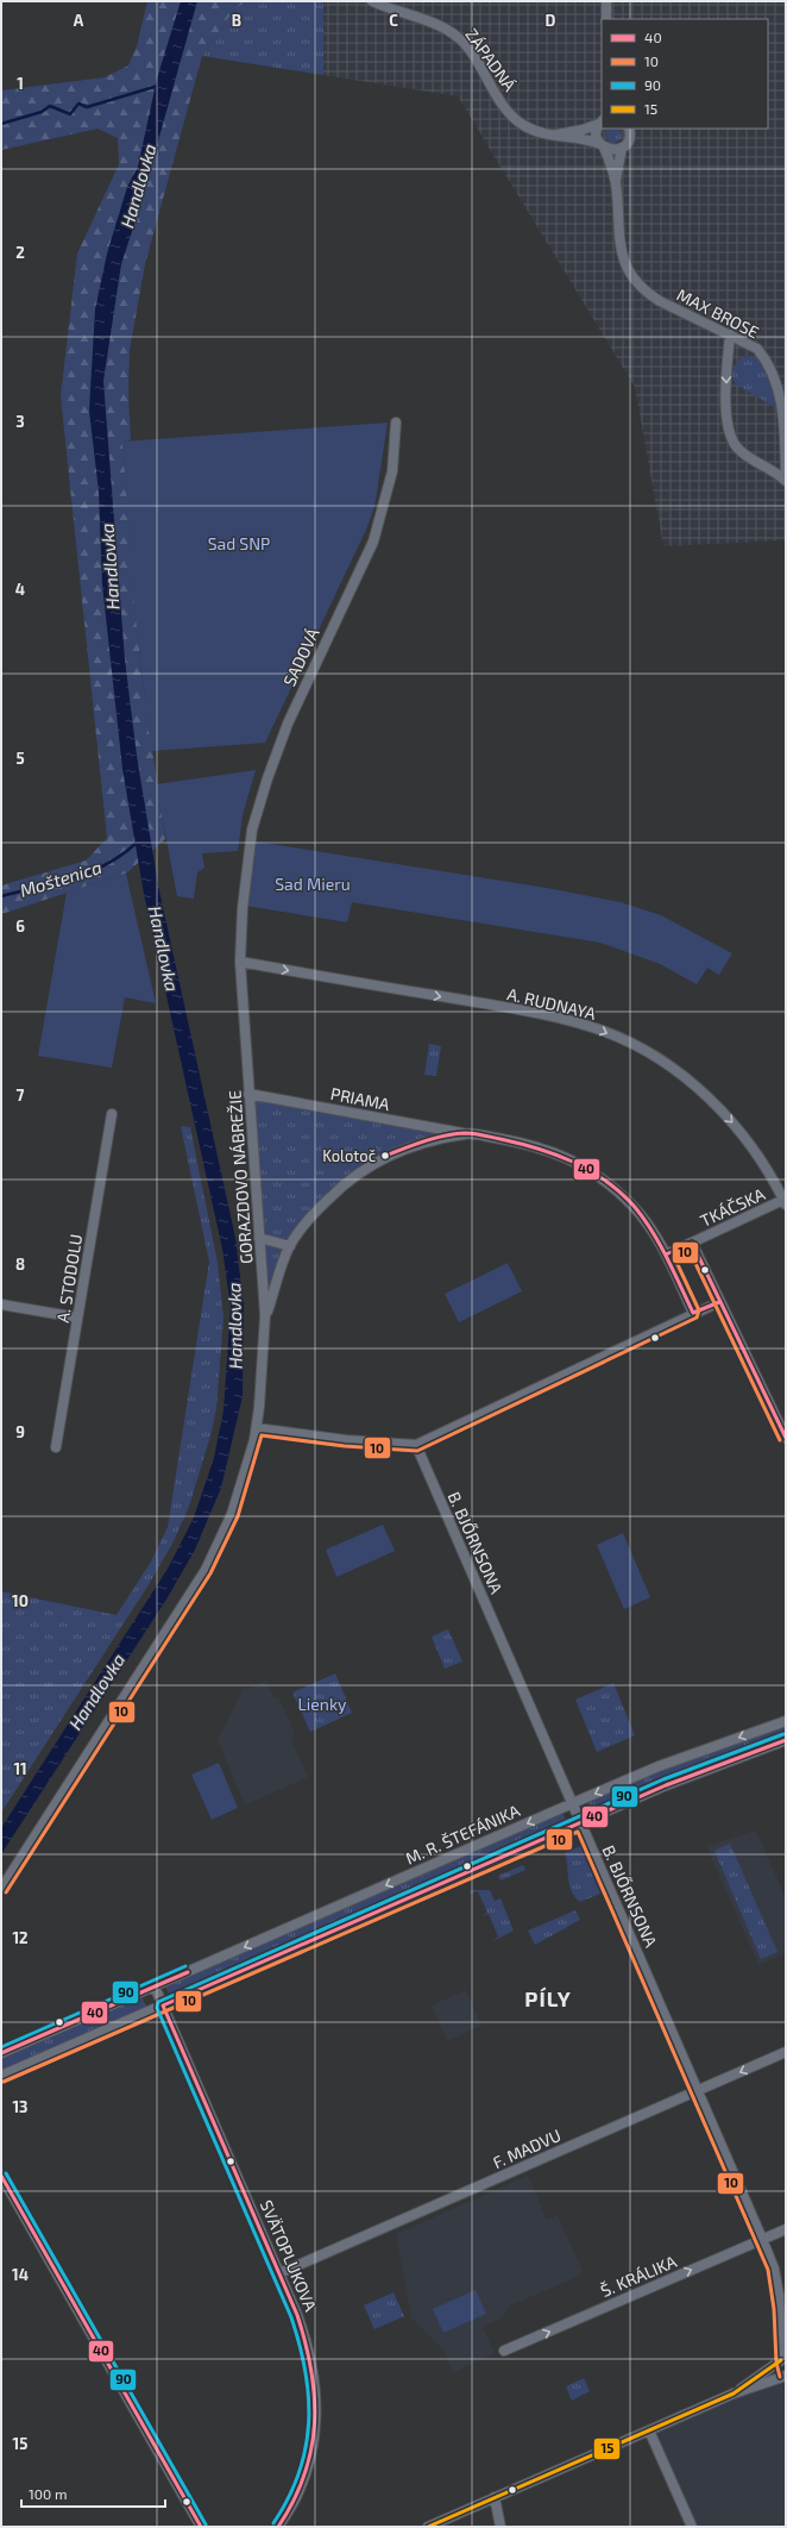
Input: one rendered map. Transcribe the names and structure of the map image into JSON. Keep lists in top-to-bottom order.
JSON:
{
  "streets": {
    "street": [
      "ZÁPADNÁ",
      "MAX BROSE",
      "SADOVÁ",
      "A. RUDNAYA",
      "PRIAMA",
      "GORAZDOVO NÁBREŽIE",
      "TKÁČSKA",
      "A. STODOLU",
      "B. BJŐRNSONA",
      "M. R. ŠTEFÁNIKA",
      "F. MADVU",
      "SVÄTOPLUKOVA",
      "Š. KRÁLIKA"
    ]
  },
  "crossings": [
    ["ZÁPADNÁ", "MAX BROSE"],
    ["SADOVÁ", "GORAZDOVO NÁBREŽIE"],
    ["A. RUDNAYA", "GORAZDOVO NÁBREŽIE"],
    ["A. RUDNAYA", "TKÁČSKA"],
    ["PRIAMA", "GORAZDOVO NÁBREŽIE"],
    ["PRIAMA", "TKÁČSKA"],
    ["B. BJŐRNSONA", "M. R. ŠTEFÁNIKA"],
    ["B. BJŐRNSONA", "F. MADVU"],
    ["B. BJŐRNSONA", "Š. KRÁLIKA"],
    ["F. MADVU", "SVÄTOPLUKOVA"]
  ],
  "one_way": ["A. RUDNAYA", "Š. KRÁLIKA"],
  "districts": ["PÍLY"],
  "water": ["Handlovka", "Moštenica"],
  "parks": ["Sad SNP", "Sad Mieru", "Lienky"],
  "places": ["Kolotoč"],
  "lines": [
    "transit line 40",
    "transit line 10",
    "transit line 90",
    "transit line 15"
  ],
  "legend": [
    "40",
    "10",
    "90",
    "15"
  ],
  "scale_bar": "100 m",
  "grid": {
    "columns": [
      "A",
      "B",
      "C",
      "D"
    ],
    "rows": [
      "1",
      "2",
      "3",
      "4",
      "5",
      "6",
      "7",
      "8",
      "9",
      "10",
      "11",
      "12",
      "13",
      "14",
      "15"
    ]
  }
}
